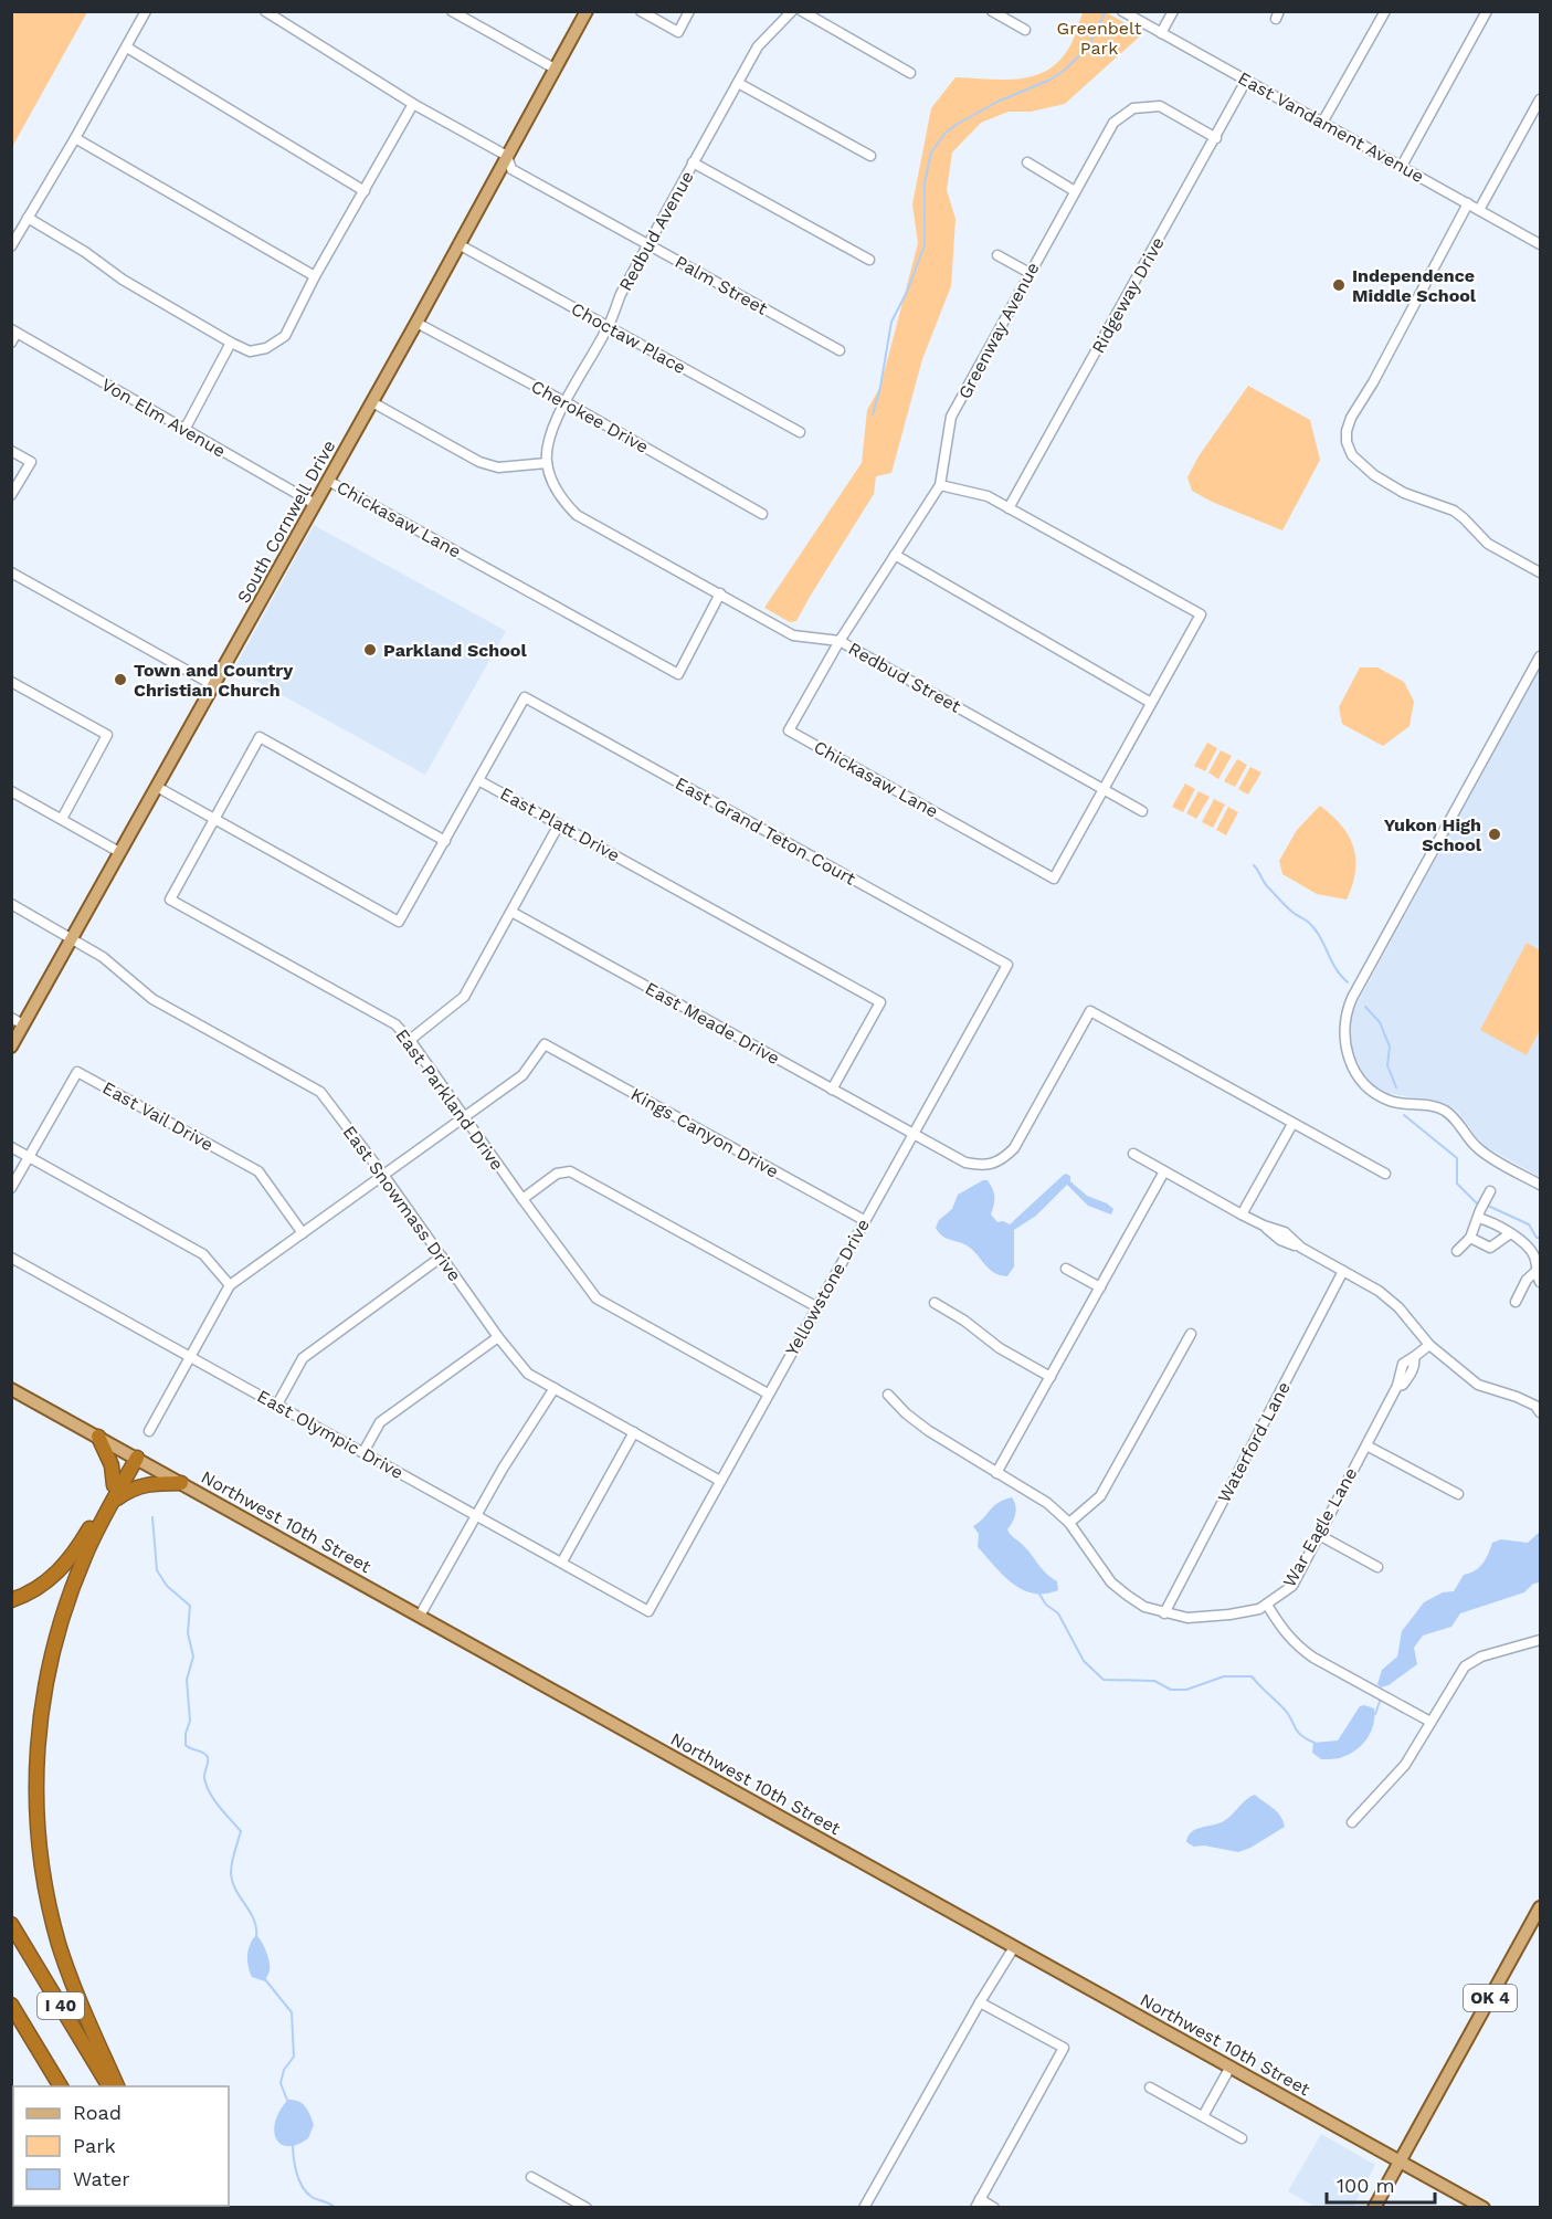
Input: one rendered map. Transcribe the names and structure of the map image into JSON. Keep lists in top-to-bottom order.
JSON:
{
  "streets": {
    "highway": ["I 40"],
    "main road": ["South Cornwell Drive", "Northwest 10th Street", "OK 4"],
    "street": [
      "East Vandament Avenue",
      "Redbud Avenue",
      "Palm Street",
      "Ridgeway Drive",
      "Greenway Avenue",
      "Choctaw Place",
      "Cherokee Drive",
      "Von Elm Avenue",
      "Chickasaw Lane",
      "Redbud Street",
      "East Platt Drive",
      "East Grand Teton Court",
      "East Meade Drive",
      "East Parkland Drive",
      "East Vail Drive",
      "Kings Canyon Drive",
      "East Snowmass Drive",
      "Yellowstone Drive",
      "East Olympic Drive",
      "Waterford Lane",
      "War Eagle Lane"
    ]
  },
  "crossings": [
    ["East Vandament Avenue", "Ridgeway Drive"],
    ["Redbud Avenue", "Palm Street"],
    ["Redbud Avenue", "Choctaw Place"],
    ["Redbud Avenue", "Cherokee Drive"],
    ["Redbud Avenue", "Redbud Street"],
    ["Palm Street", "South Cornwell Drive"],
    ["Ridgeway Drive", "Greenway Avenue"],
    ["Greenway Avenue", "Chickasaw Lane"],
    ["Greenway Avenue", "Redbud Street"],
    ["Choctaw Place", "South Cornwell Drive"],
    ["Cherokee Drive", "South Cornwell Drive"],
    ["Von Elm Avenue", "South Cornwell Drive"],
    ["Chickasaw Lane", "South Cornwell Drive"],
    ["Chickasaw Lane", "Redbud Street"],
    ["South Cornwell Drive", "East Snowmass Drive"],
    ["East Platt Drive", "East Grand Teton Court"],
    ["East Platt Drive", "East Meade Drive"],
    ["East Platt Drive", "East Parkland Drive"],
    ["East Grand Teton Court", "Yellowstone Drive"],
    ["East Meade Drive", "Yellowstone Drive"],
    ["East Parkland Drive", "Kings Canyon Drive"],
    ["East Parkland Drive", "Yellowstone Drive"],
    ["Kings Canyon Drive", "Yellowstone Drive"],
    ["East Snowmass Drive", "Yellowstone Drive"],
    ["Yellowstone Drive", "East Olympic Drive"],
    ["Waterford Lane", "War Eagle Lane"],
    ["Northwest 10th Street", "OK 4"]
  ],
  "parks": ["Greenbelt Park"],
  "places": [
    "Independence Middle School",
    "Parkland School",
    "Town and Country Christian Church",
    "Yukon High School"
  ],
  "legend": ["Road", "Park", "Water"],
  "scale_bar": "100 m"
}
